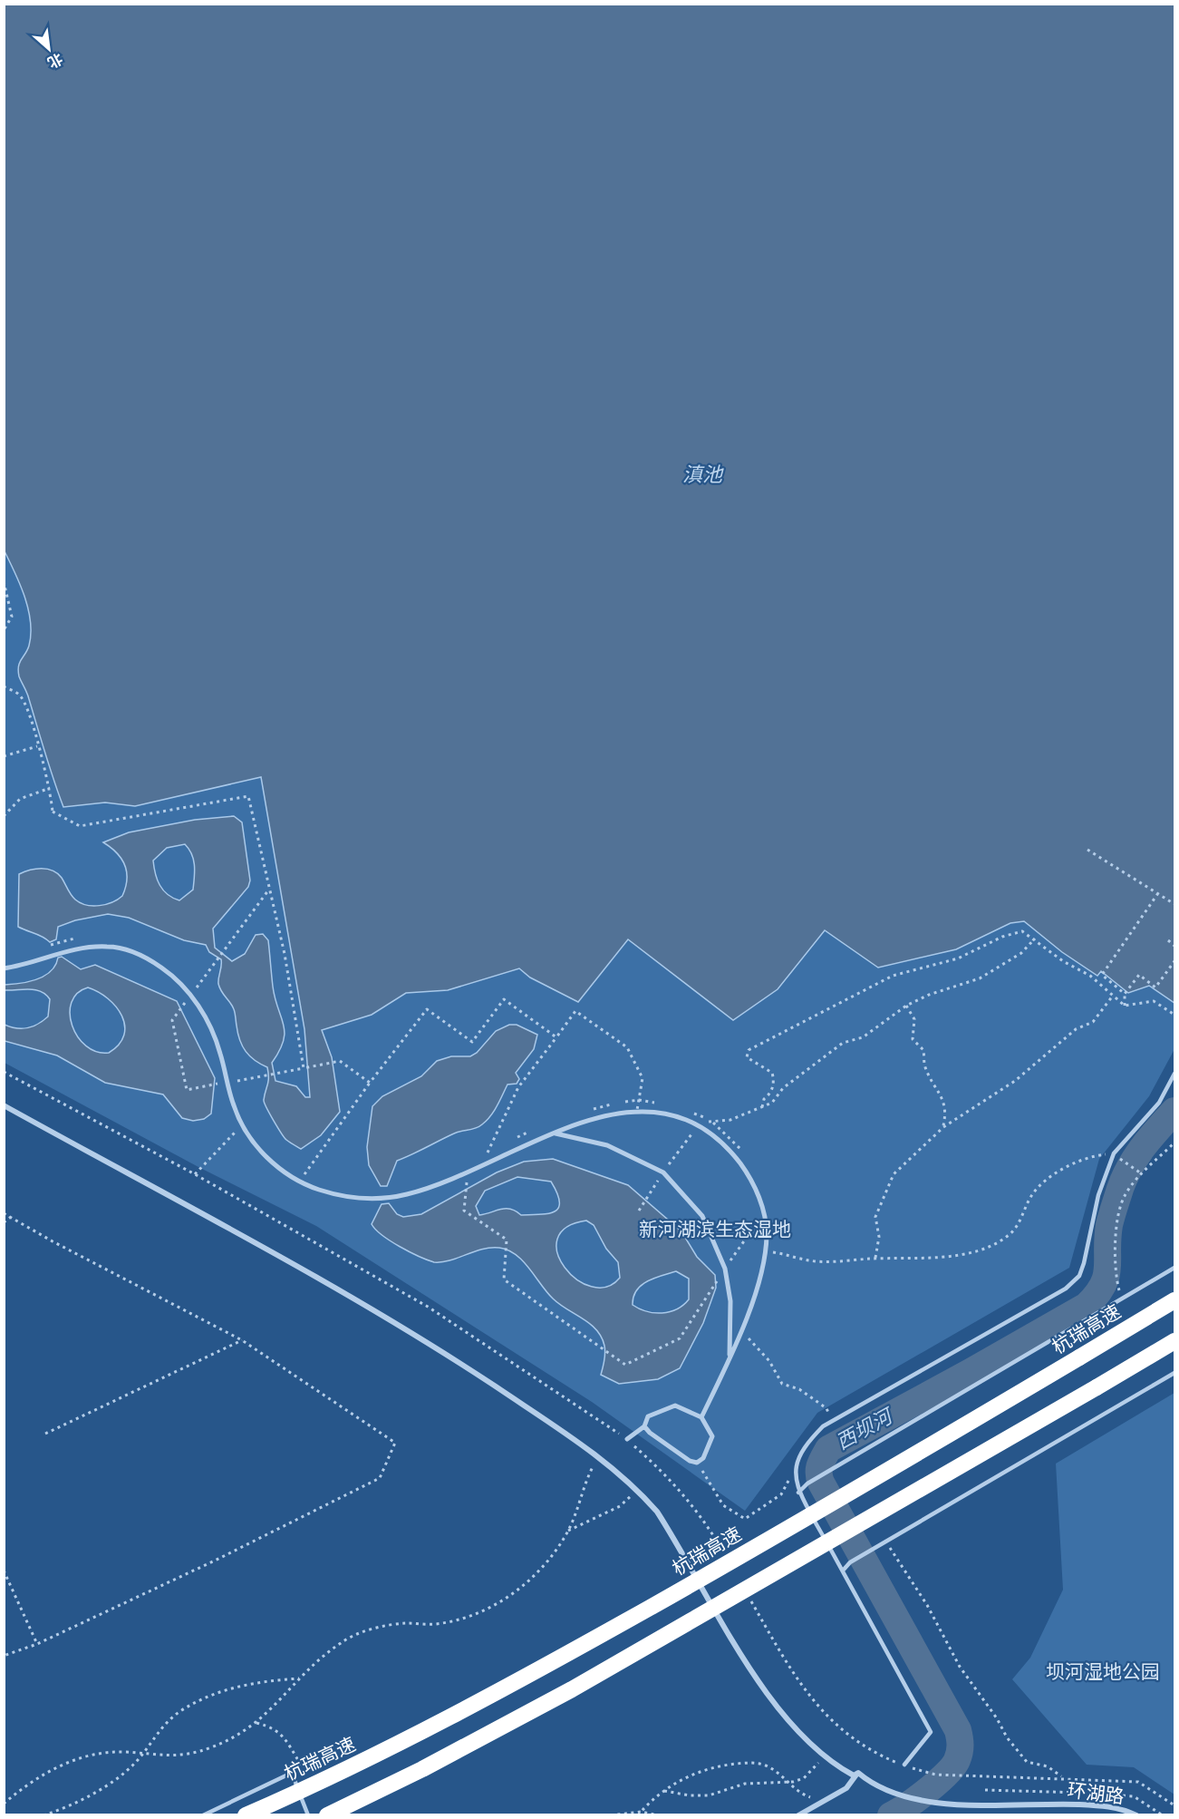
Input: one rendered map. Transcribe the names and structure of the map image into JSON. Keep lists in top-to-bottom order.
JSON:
{
  "streets": {
    "highway": ["杭瑞高速"],
    "street": ["环湖路"]
  },
  "water": ["滇池", "西坝河"],
  "parks": ["新河湖滨生态湿地", "坝河湿地公园"],
  "north": "bottom right"
}
